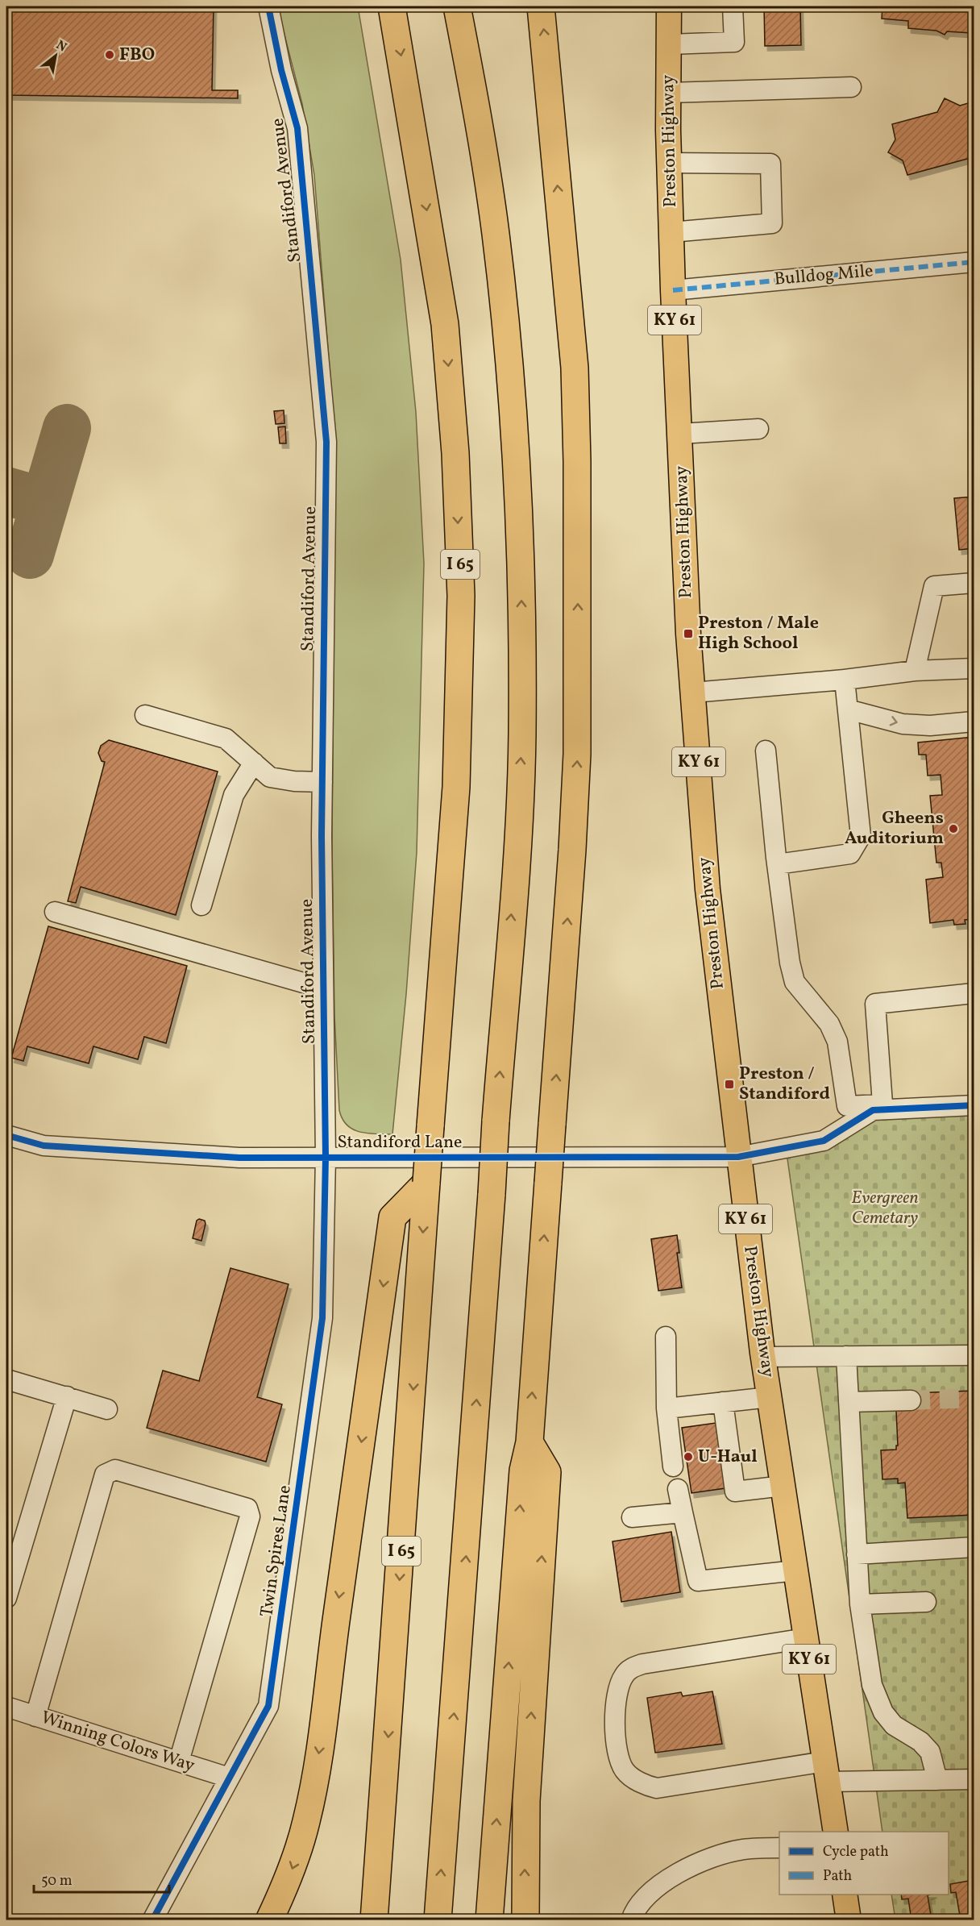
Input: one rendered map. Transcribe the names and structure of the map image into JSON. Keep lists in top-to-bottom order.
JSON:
{
  "streets": {
    "highway": ["I 65"],
    "main road": ["Preston Highway", "KY 61"],
    "street": [
      "Standiford Avenue",
      "Bulldog Mile",
      "Standiford Lane",
      "Twin Spires Lane",
      "Winning Colors Way"
    ]
  },
  "crossings": [
    ["Preston Highway", "Bulldog Mile"],
    ["Preston Highway", "Standiford Lane"],
    ["Standiford Avenue", "Standiford Lane"],
    ["Standiford Avenue", "Twin Spires Lane"],
    ["Standiford Lane", "Twin Spires Lane"],
    ["Twin Spires Lane", "Winning Colors Way"]
  ],
  "parks": ["Evergreen Cemetary"],
  "places": {
    "other": ["FBO", "Gheens Auditorium", "U-Haul"],
    "transit": ["Preston / Male High School", "Preston / Standiford"]
  },
  "legend": ["Cycle path", "Path"],
  "scale_bar": "50 m",
  "north": "top right"
}
